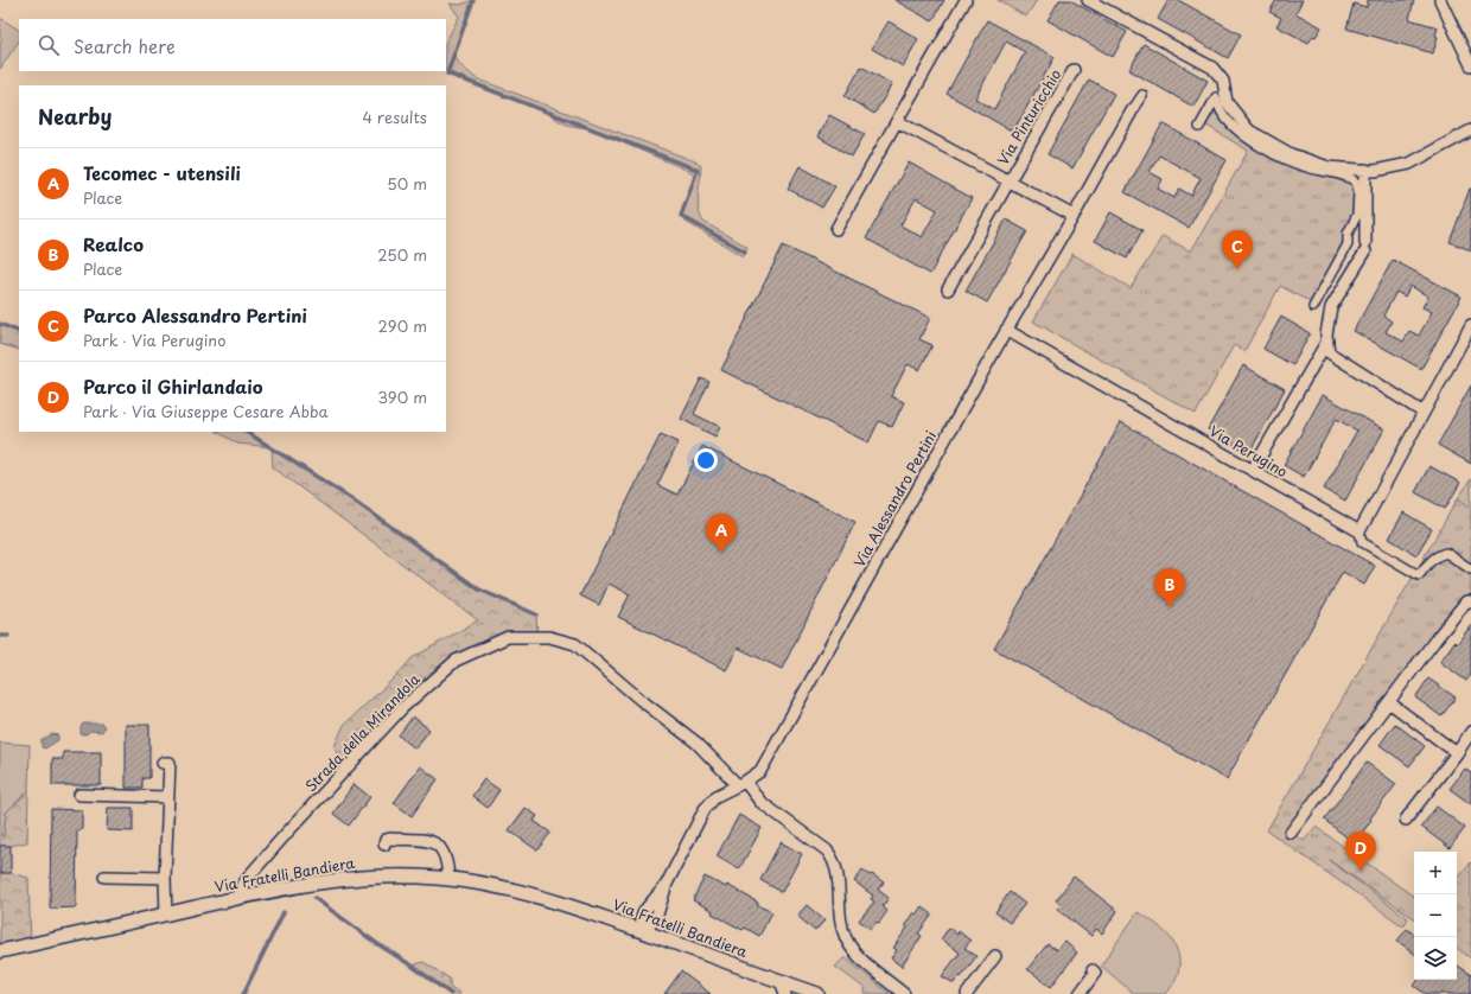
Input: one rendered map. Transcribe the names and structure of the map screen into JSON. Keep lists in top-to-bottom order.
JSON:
{
  "streets": {
    "street": [
      "Via Pinturicchio",
      "Via Perugino",
      "Via Alessandro Pertini",
      "Strada della Mirandola",
      "Via Fratelli Bandiera"
    ]
  },
  "crossings": [
    ["Via Pinturicchio", "Via Alessandro Pertini"],
    ["Via Perugino", "Via Alessandro Pertini"],
    ["Via Alessandro Pertini", "Strada della Mirandola"],
    ["Via Alessandro Pertini", "Via Fratelli Bandiera"]
  ],
  "page": {
    "search": "Search here",
    "heading": ["Nearby", "4 results"],
    "list": [
      {
        "mark": "A",
        "name": "Tecomec - utensili",
        "note": "Place",
        "value": "50 m"
      },
      {
        "mark": "B",
        "name": "Realco",
        "note": "Place",
        "value": "250 m"
      },
      {
        "mark": "C",
        "name": "Parco Alessandro Pertini",
        "note": "Park · Via Perugino",
        "value": "290 m"
      },
      {
        "mark": "D",
        "name": "Parco il Ghirlandaio",
        "note": "Park · Via Giuseppe Cesare Abba",
        "value": "390 m"
      }
    ],
    "pins": [
      "C",
      "A",
      "B",
      "D"
    ],
    "map_buttons": ["+", "−"]
  }
}
